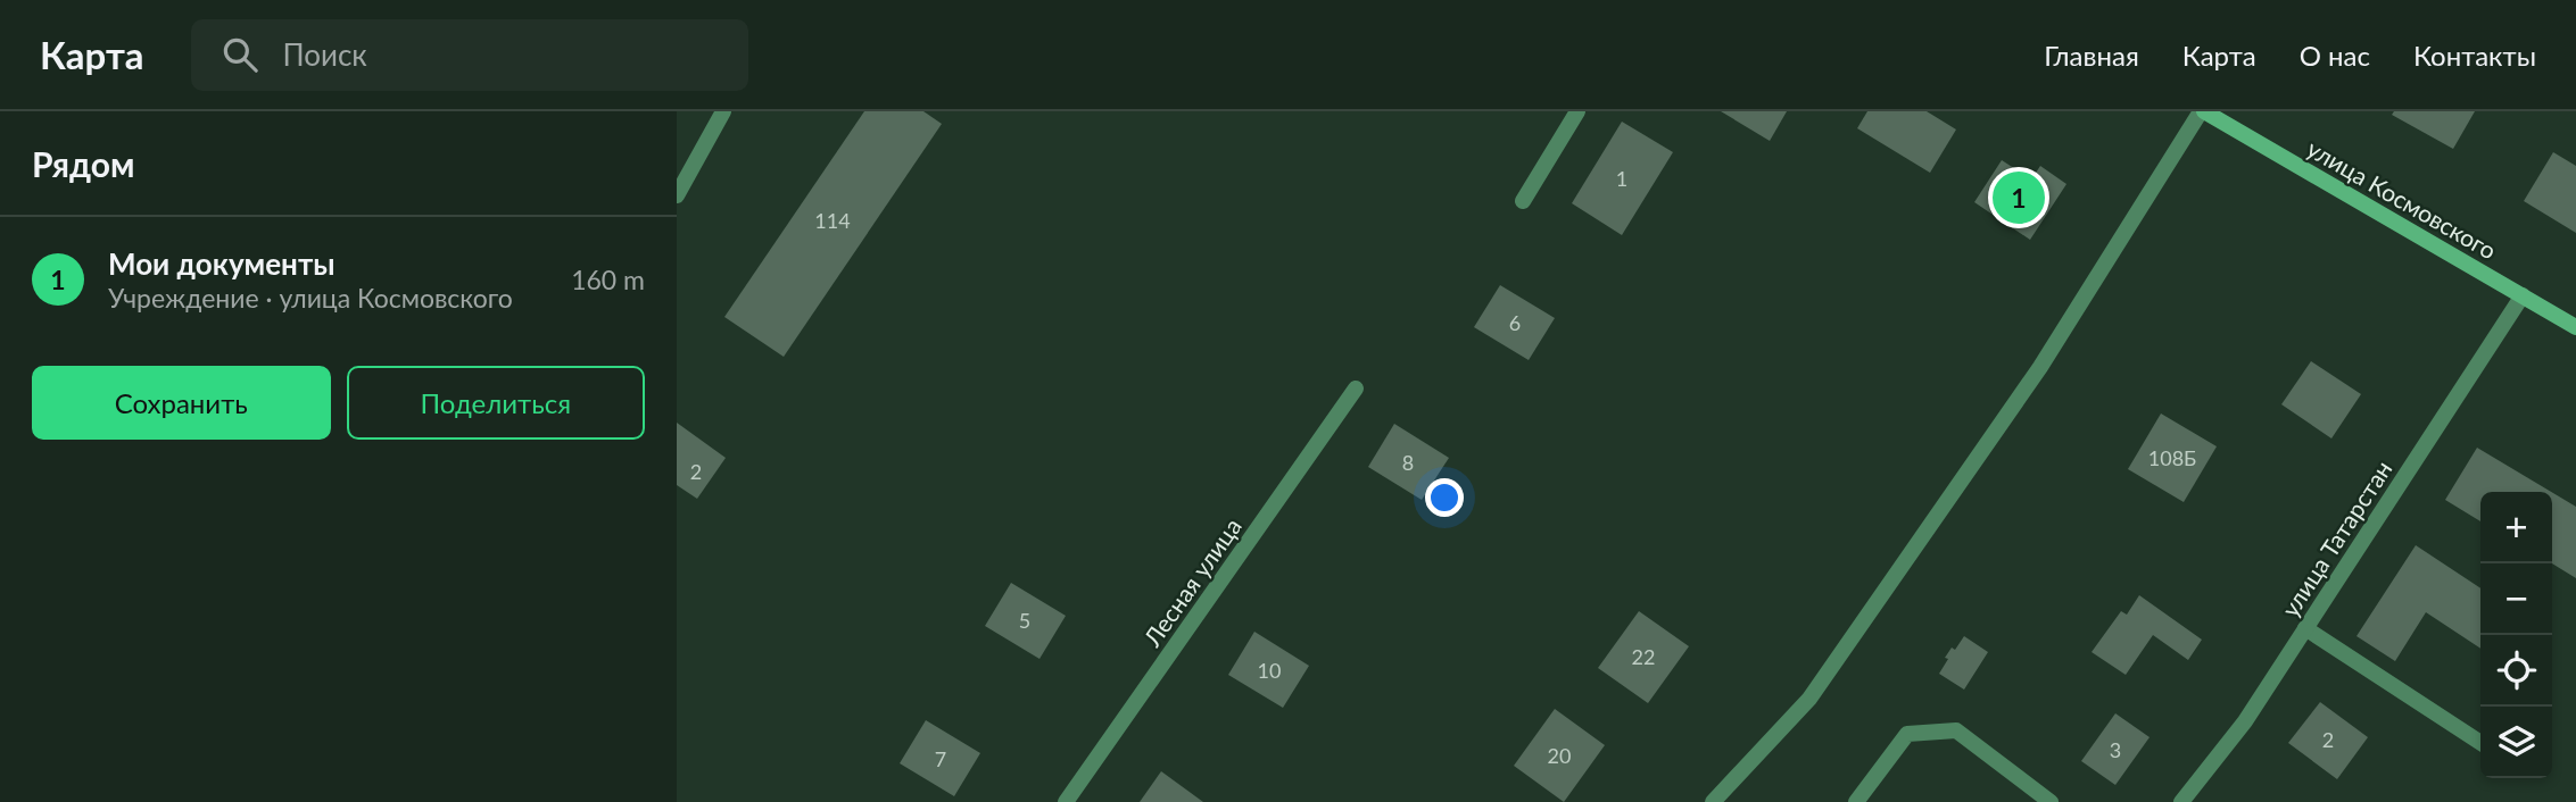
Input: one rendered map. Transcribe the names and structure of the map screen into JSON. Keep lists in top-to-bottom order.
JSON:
{
  "streets": {
    "main road": ["улица Космовского"],
    "street": ["улица Татарстан", "Лесная улица"]
  },
  "crossings": [
    ["улица Космовского", "улица Татарстан"]
  ],
  "house_numbers": [
    "1",
    "114",
    "6",
    "108Б",
    "8",
    "2",
    "5",
    "22",
    "10",
    "2",
    "3",
    "20",
    "7"
  ],
  "page": {
    "header": "Карта",
    "search": "Поиск",
    "nav": [
      "Главная",
      "Карта",
      "О нас",
      "Контакты"
    ],
    "heading": "Рядом",
    "pins": "1",
    "list": [
      {
        "mark": "1",
        "name": "Мои документы",
        "note": "Учреждение · улица Космовского",
        "value": "160 m"
      }
    ],
    "buttons": ["Сохранить", "Поделиться"],
    "map_buttons": ["+", "−"]
  }
}
